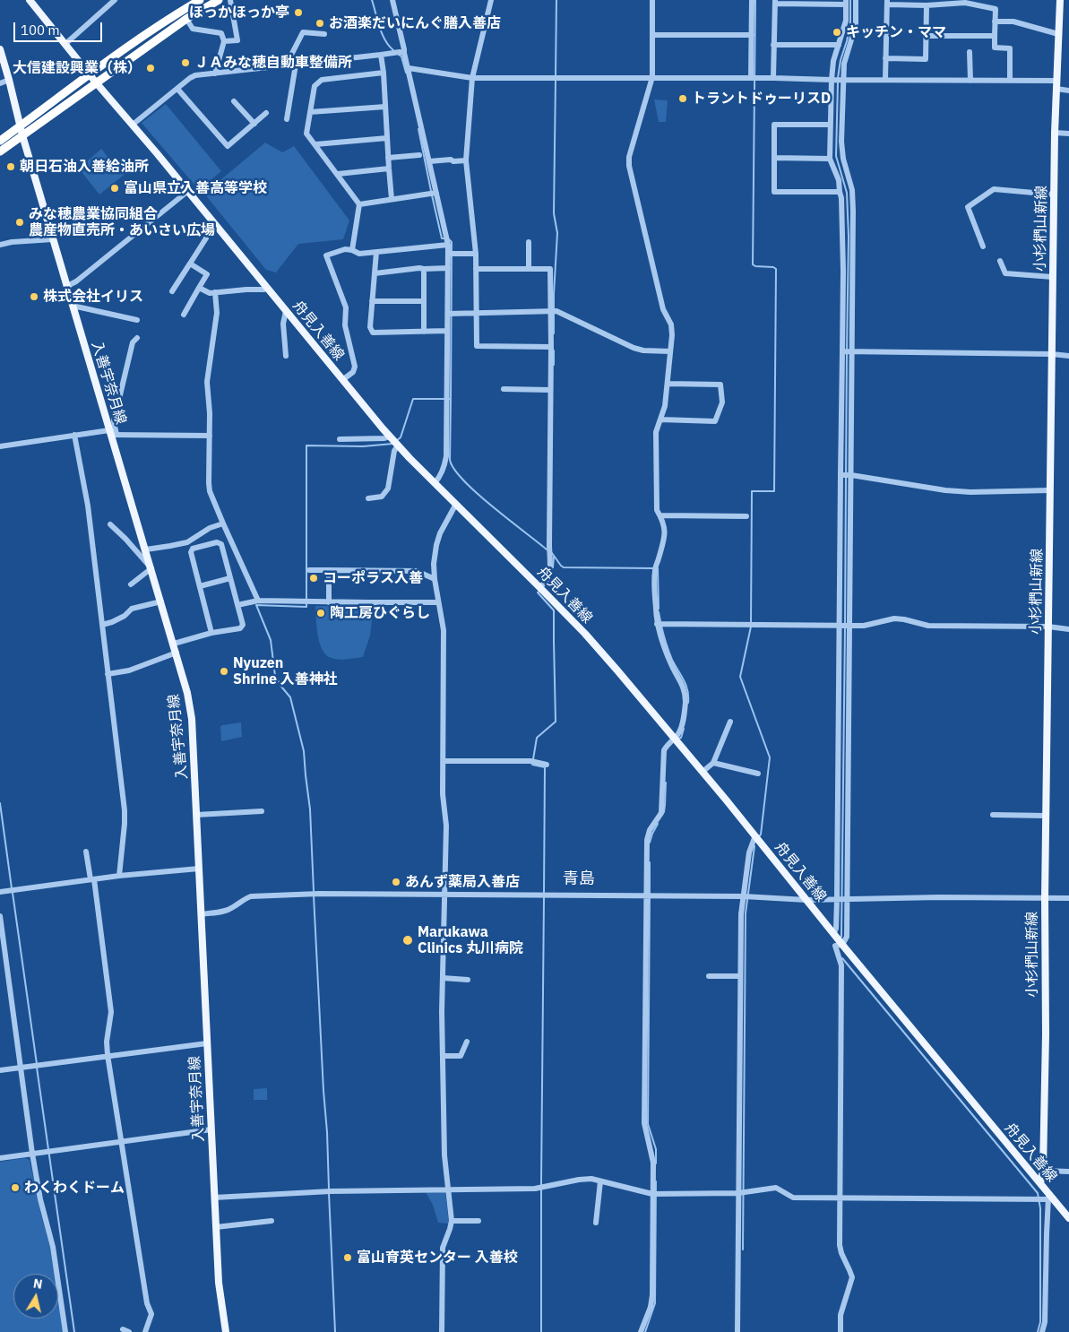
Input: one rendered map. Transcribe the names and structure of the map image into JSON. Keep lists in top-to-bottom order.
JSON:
{
  "streets": {
    "main road": ["小杉椚山新線", "舟見入善線", "入善宇奈月線"]
  },
  "crossings": [
    ["小杉椚山新線", "舟見入善線"]
  ],
  "districts": ["青島"],
  "places": [
    "ほっかほっか亭",
    "お酒楽だいにんぐ膳入善店",
    "キッチン・ママ",
    "ＪＡみな穂自動車整備所",
    "大信建設興業（株）",
    "トラントドゥーリスD",
    "朝日石油入善給油所",
    "富山県立入善高等学校",
    "みな穂農業協同組合 農産物直売所・あいさい広場",
    "株式会社イリス",
    "コーポラス入善",
    "陶工房ひぐらし",
    "Nyuzen Shrine 入善神社",
    "あんず薬局入善店",
    "Marukawa Clinics 丸川病院",
    "わくわくドーム",
    "富山育英センター 入善校"
  ],
  "scale_bar": "100 m",
  "north": "top"
}
